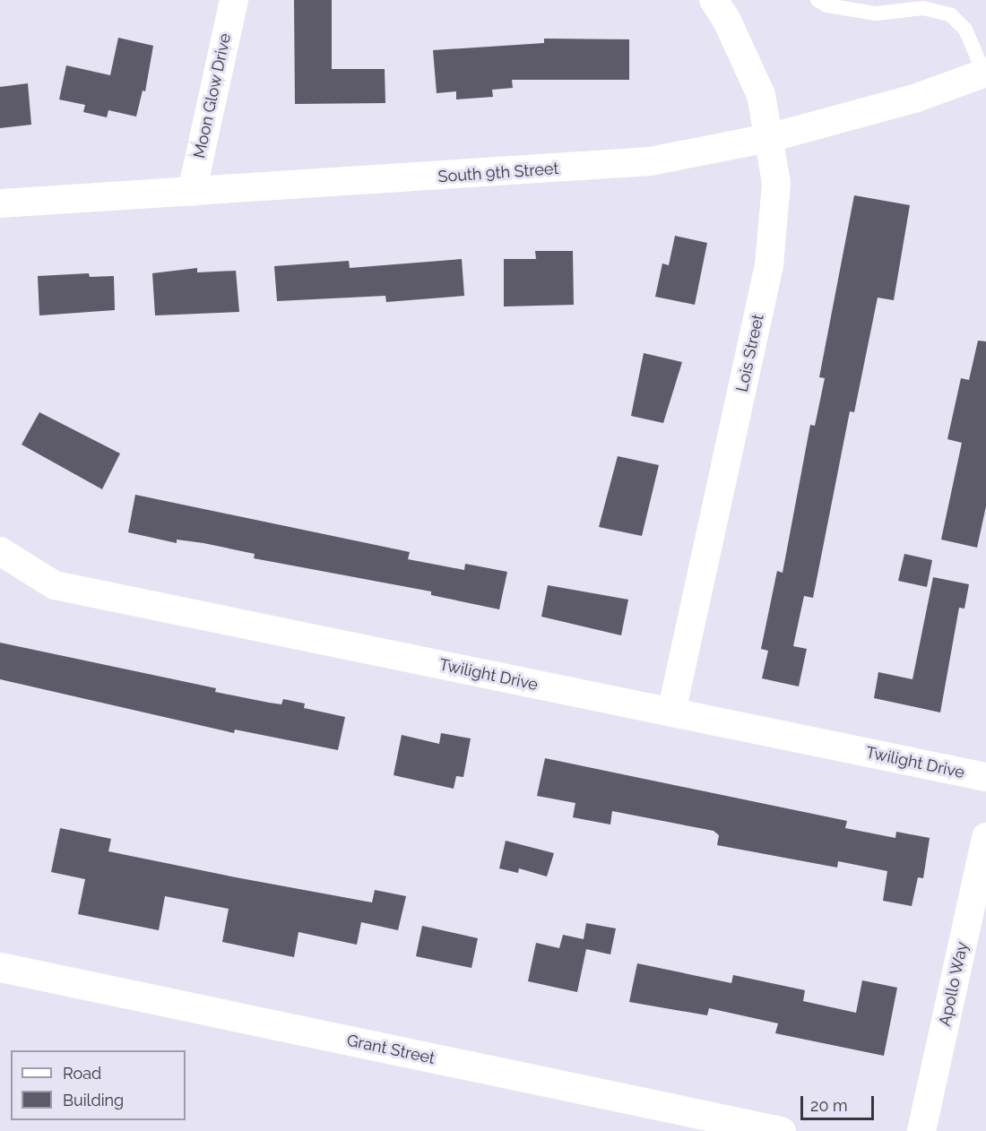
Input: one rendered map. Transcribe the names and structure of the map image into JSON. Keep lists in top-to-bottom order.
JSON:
{
  "streets": {
    "street": [
      "Moon Glow Drive",
      "South 9th Street",
      "Lois Street",
      "Twilight Drive",
      "Apollo Way",
      "Grant Street"
    ]
  },
  "crossings": [
    ["Moon Glow Drive", "South 9th Street"],
    ["South 9th Street", "Lois Street"],
    ["Lois Street", "Twilight Drive"]
  ],
  "legend": ["Road", "Building"],
  "scale_bar": "20 m"
}
